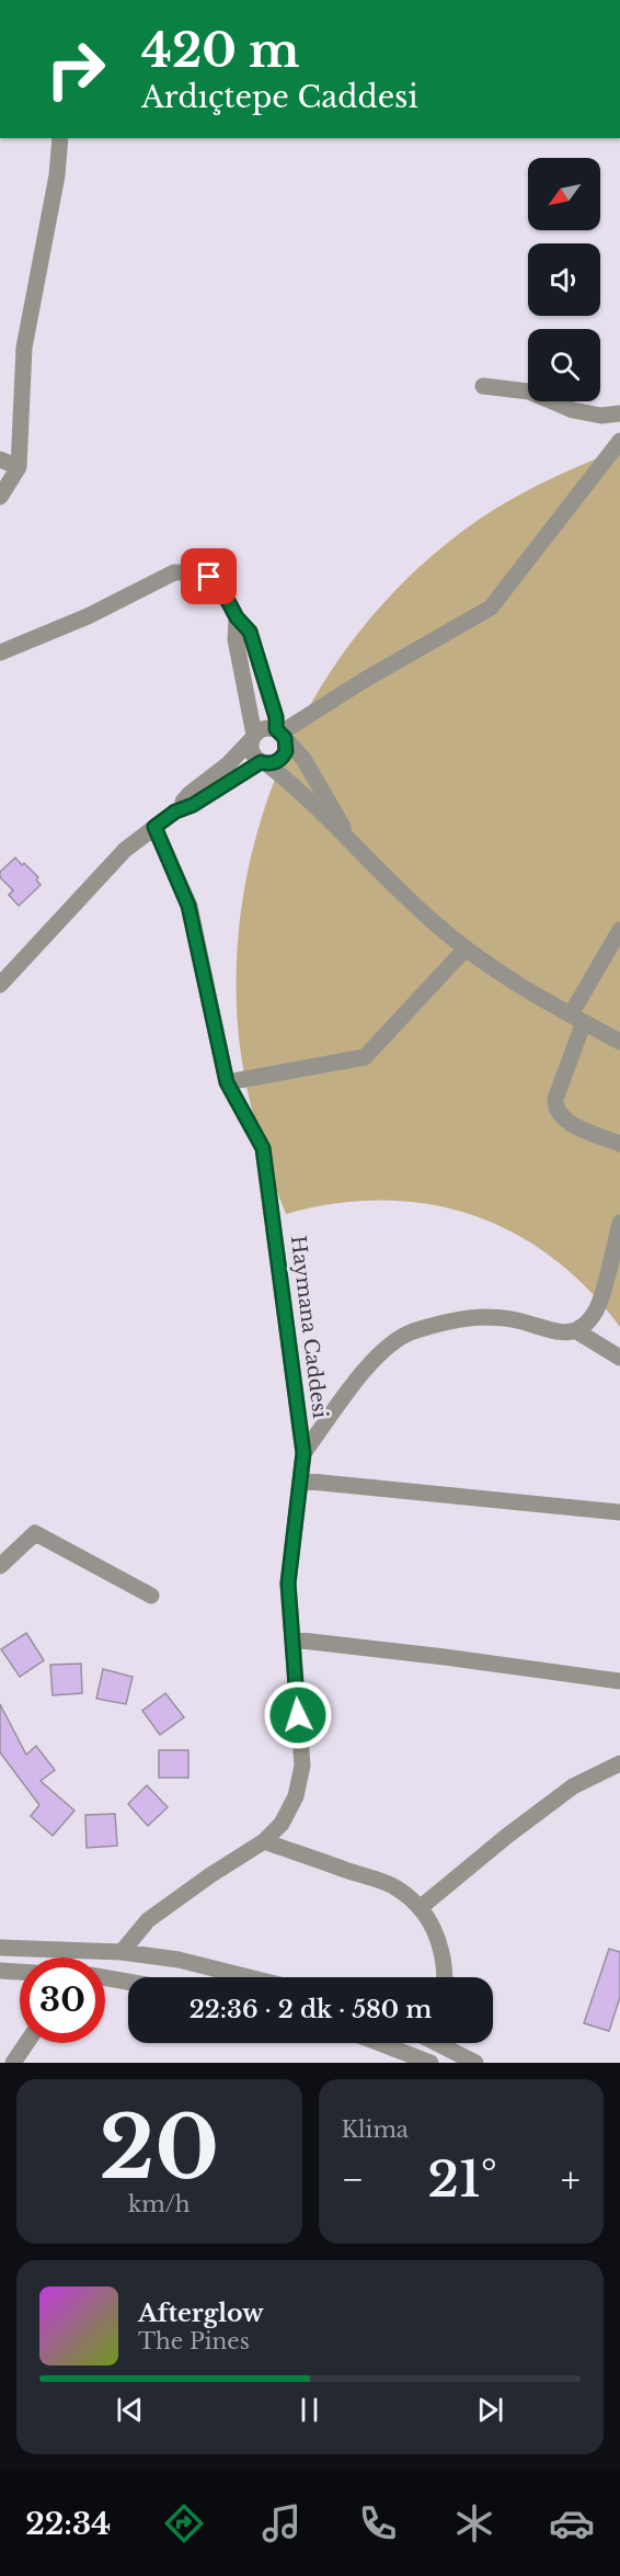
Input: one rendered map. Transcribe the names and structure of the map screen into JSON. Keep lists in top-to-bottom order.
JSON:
{
  "streets": {
    "street": ["Haymana Caddesi"]
  },
  "north": "bottom left",
  "page": {
    "turn": ["420 m", "Ardıçtepe Caddesi"],
    "limit": "30",
    "trip": "22:36 · 2 dk · 580 m",
    "tile": [
      ["20", "km/h"],
      "Klima"
    ],
    "heat": ["−", "21°", "+"],
    "song": ["Afterglow", "The Pines"],
    "tabs": "22:34"
  }
}
